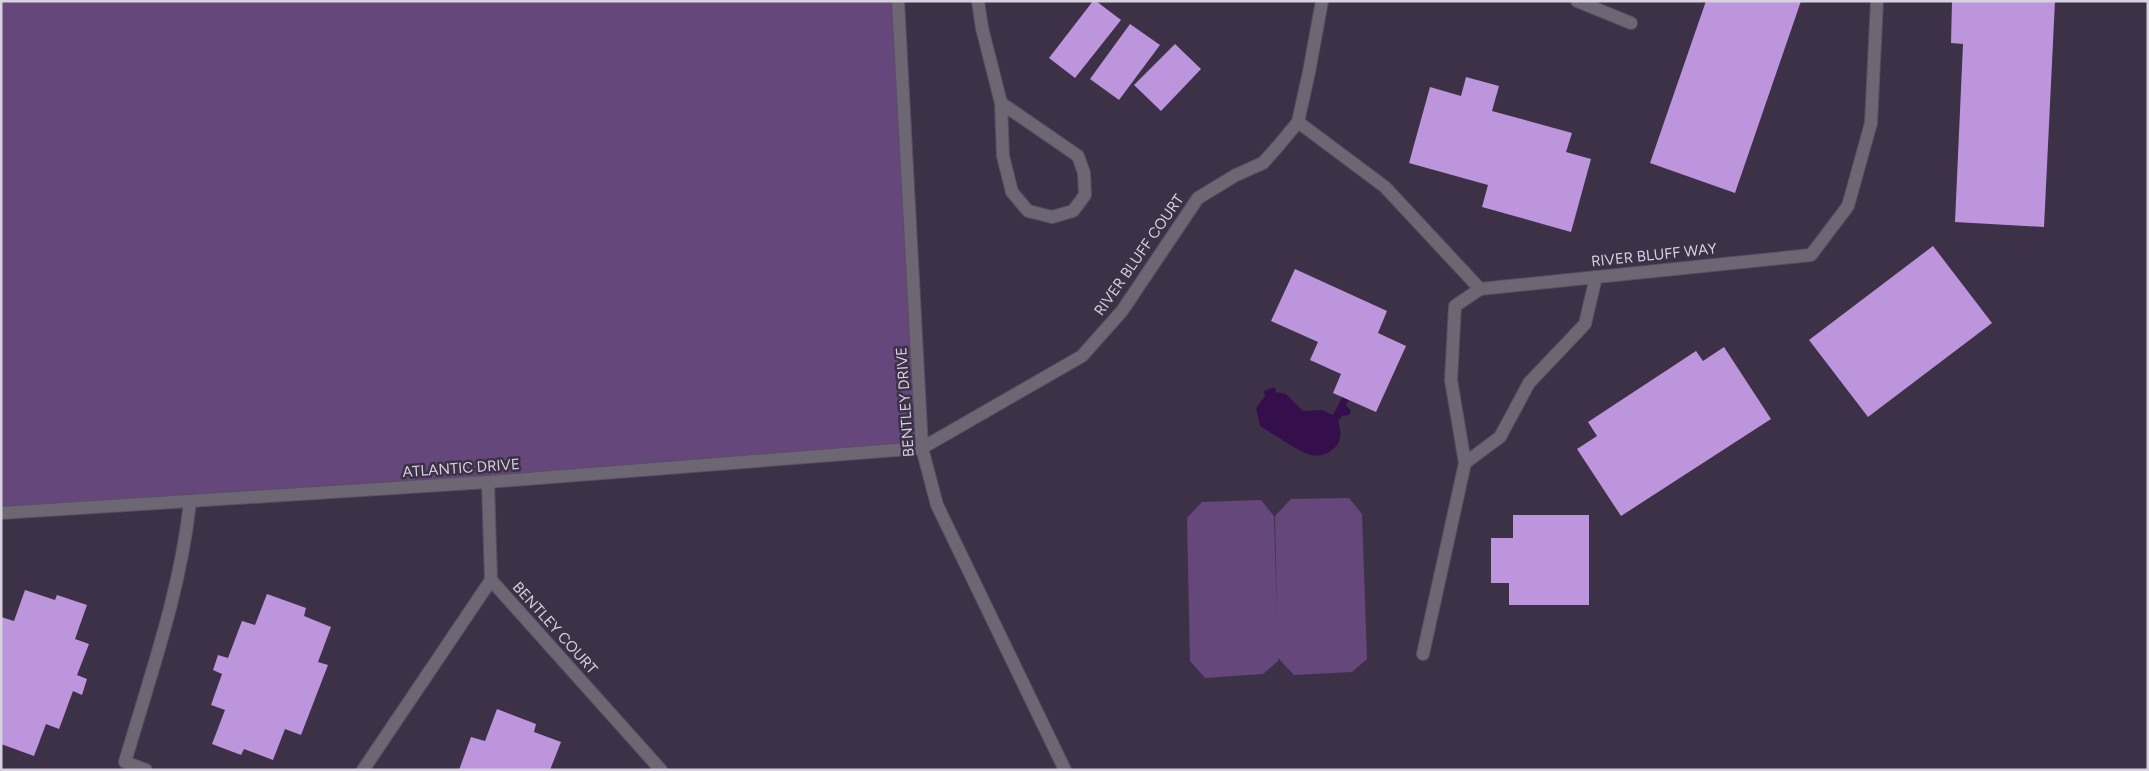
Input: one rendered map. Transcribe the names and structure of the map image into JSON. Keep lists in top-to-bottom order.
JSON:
{
  "streets": {
    "street": [
      "RIVER BLUFF COURT",
      "RIVER BLUFF WAY",
      "BENTLEY DRIVE",
      "ATLANTIC DRIVE",
      "BENTLEY COURT"
    ]
  },
  "crossings": [
    ["RIVER BLUFF COURT", "BENTLEY DRIVE"],
    ["RIVER BLUFF COURT", "ATLANTIC DRIVE"],
    ["BENTLEY DRIVE", "ATLANTIC DRIVE"],
    ["ATLANTIC DRIVE", "BENTLEY COURT"]
  ]
}
